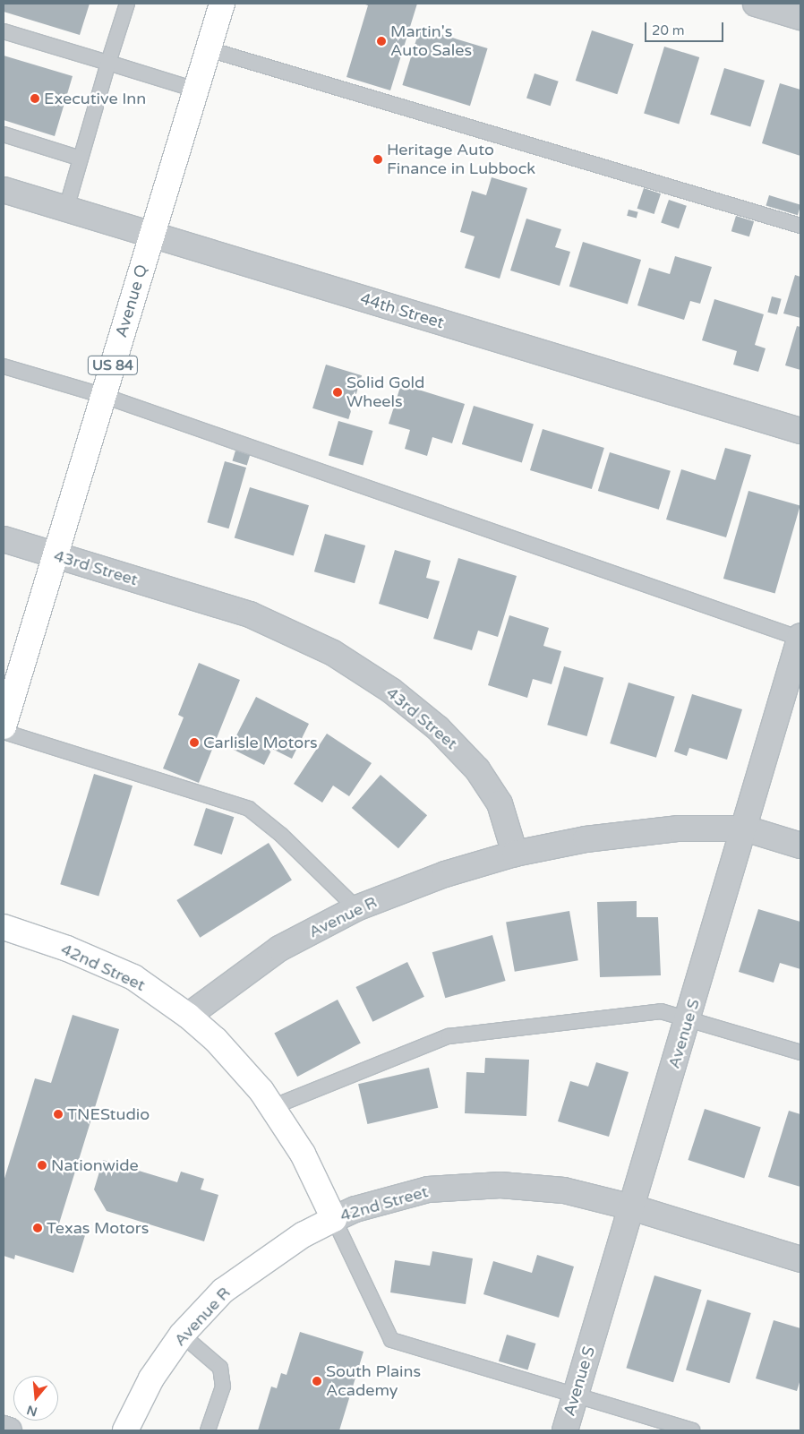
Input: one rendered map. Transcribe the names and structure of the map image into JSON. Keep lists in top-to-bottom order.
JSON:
{
  "streets": {
    "main road": [
      "Avenue Q",
      "US 84",
      "Avenue R",
      "42nd Street"
    ],
    "street": ["44th Street", "43rd Street", "Avenue S"]
  },
  "crossings": [
    ["Avenue Q", "44th Street"],
    ["Avenue Q", "43rd Street"],
    ["43rd Street", "Avenue R"],
    ["Avenue R", "42nd Street"],
    ["42nd Street", "Avenue S"]
  ],
  "places": [
    "Martin's Auto Sales",
    "Executive Inn",
    "Heritage Auto Finance in Lubbock",
    "Solid Gold Wheels",
    "Carlisle Motors",
    "TNEStudio",
    "Nationwide",
    "Texas Motors",
    "South Plains Academy"
  ],
  "scale_bar": "20 m",
  "north": "bottom"
}
